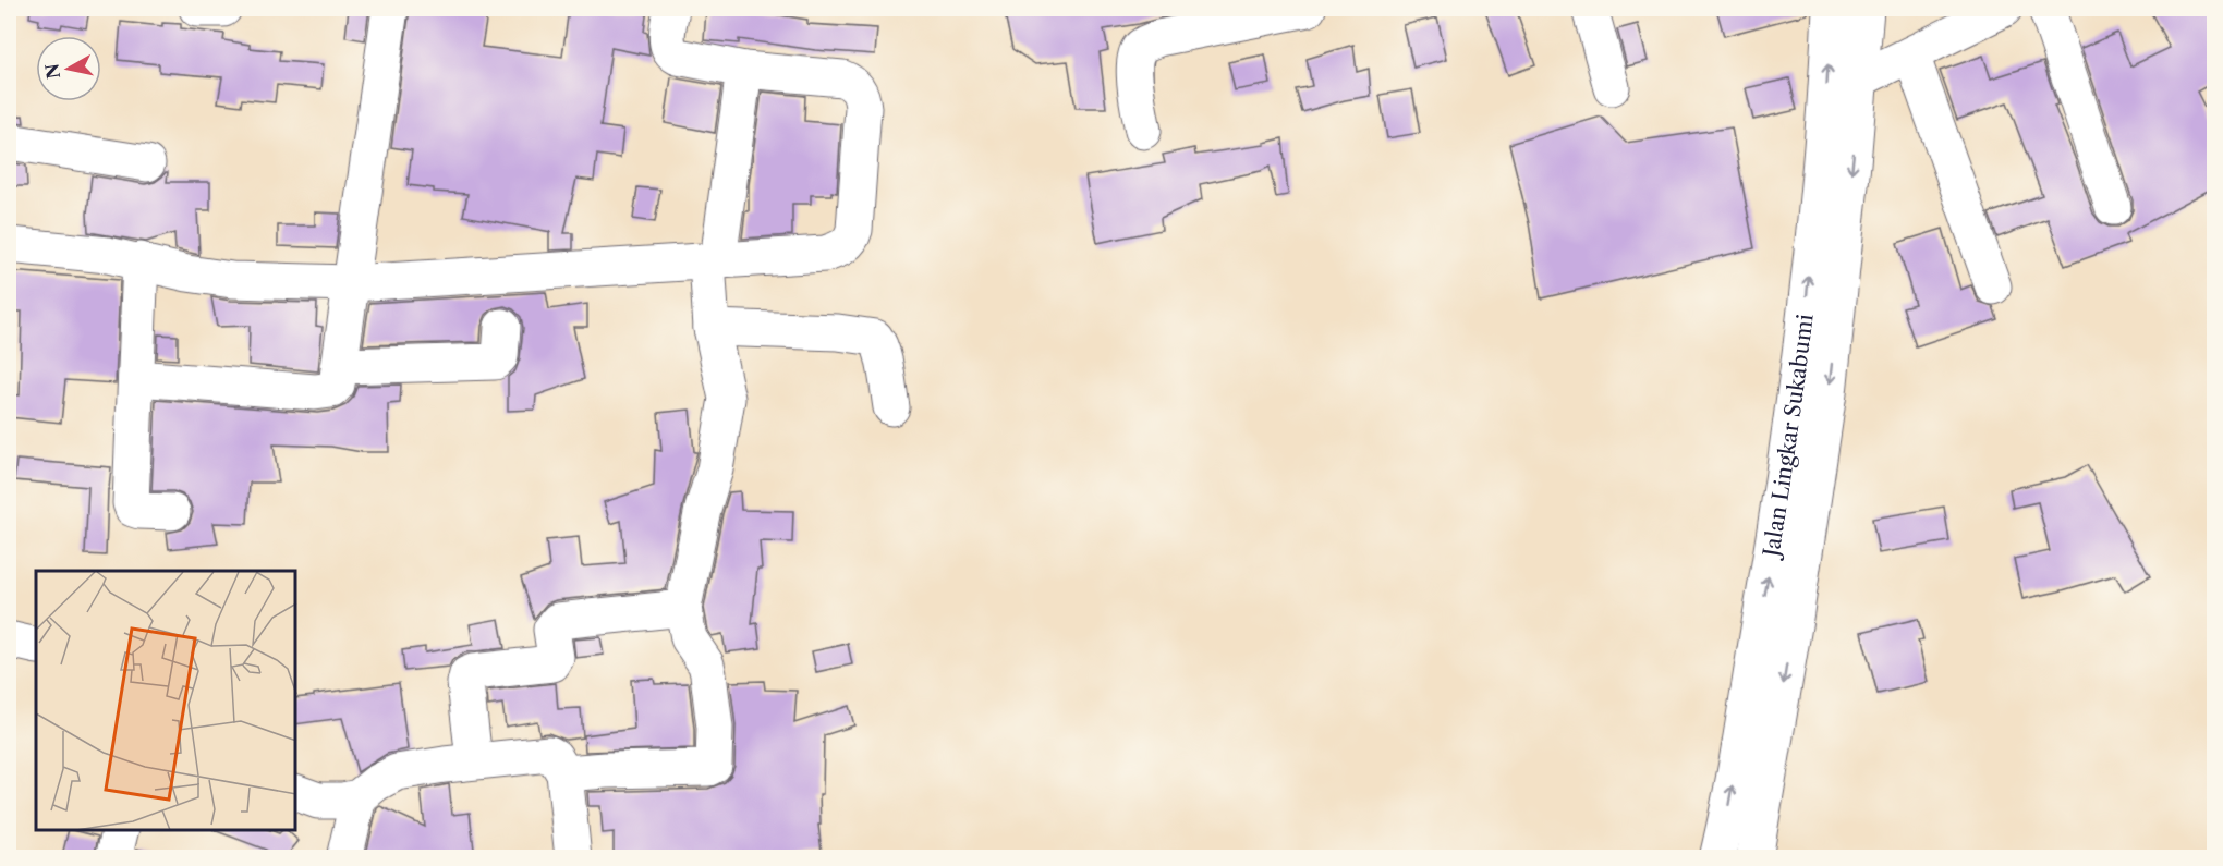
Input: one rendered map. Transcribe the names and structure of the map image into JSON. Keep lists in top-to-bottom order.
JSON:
{
  "streets": {
    "street": ["Jalan Lingkar Sukabumi"]
  },
  "north": "left"
}
